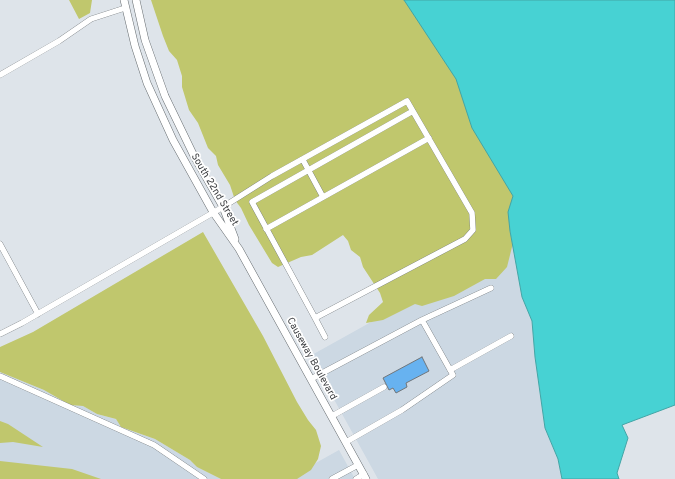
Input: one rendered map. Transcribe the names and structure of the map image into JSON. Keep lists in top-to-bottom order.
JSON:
{
  "streets": {
    "main road": ["South 22nd Street", "Causeway Boulevard"]
  },
  "crossings": [
    ["South 22nd Street", "Causeway Boulevard"]
  ]
}
